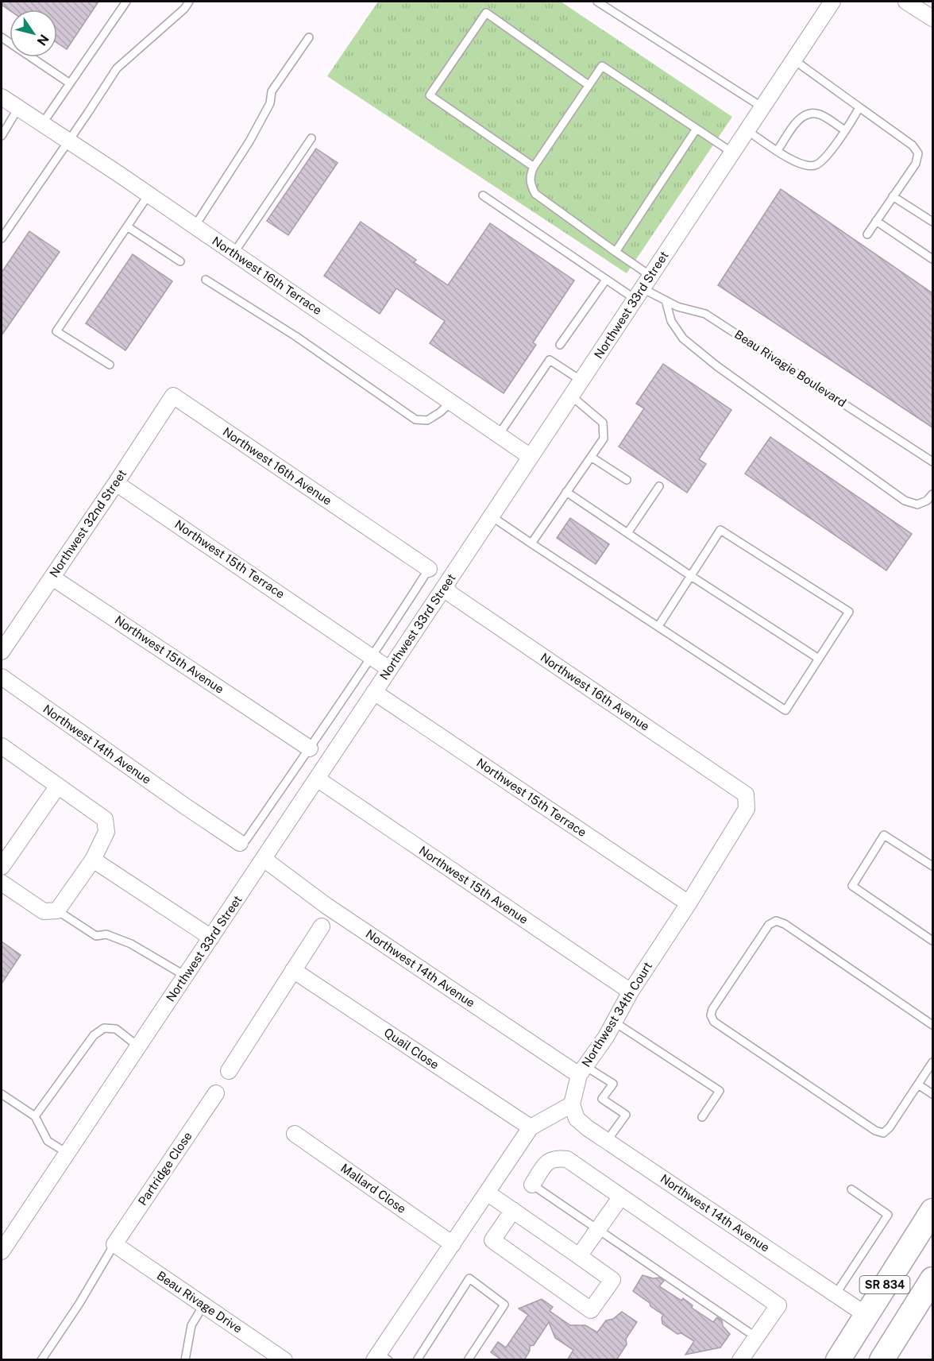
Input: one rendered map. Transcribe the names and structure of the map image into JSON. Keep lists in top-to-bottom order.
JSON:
{
  "streets": {
    "main road": ["SR 834"],
    "street": [
      "Northwest 16th Terrace",
      "Northwest 33rd Street",
      "Northwest 16th Avenue",
      "Northwest 32nd Street",
      "Northwest 15th Terrace",
      "Northwest 15th Avenue",
      "Northwest 14th Avenue",
      "Northwest 34th Court",
      "Quail Close",
      "Partridge Close",
      "Mallard Close",
      "Beau Rivage Drive"
    ],
    "lane": ["Beau Rivagie Boulevard"]
  },
  "crossings": [
    ["Northwest 16th Terrace", "Northwest 33rd Street"],
    ["Northwest 33rd Street", "Beau Rivagie Boulevard"],
    ["Northwest 33rd Street", "Northwest 16th Avenue"],
    ["Northwest 33rd Street", "Northwest 15th Terrace"],
    ["Northwest 33rd Street", "Northwest 15th Avenue"],
    ["Northwest 33rd Street", "Northwest 14th Avenue"],
    ["Northwest 16th Avenue", "Northwest 32nd Street"],
    ["Northwest 16th Avenue", "Northwest 34th Court"],
    ["Northwest 32nd Street", "Northwest 15th Terrace"],
    ["Northwest 32nd Street", "Northwest 15th Avenue"],
    ["Northwest 15th Terrace", "Northwest 34th Court"],
    ["Northwest 15th Avenue", "Northwest 34th Court"],
    ["Northwest 14th Avenue", "Northwest 34th Court"],
    ["Northwest 14th Avenue", "SR 834"],
    ["Partridge Close", "Beau Rivage Drive"]
  ],
  "north": "bottom right"
}
